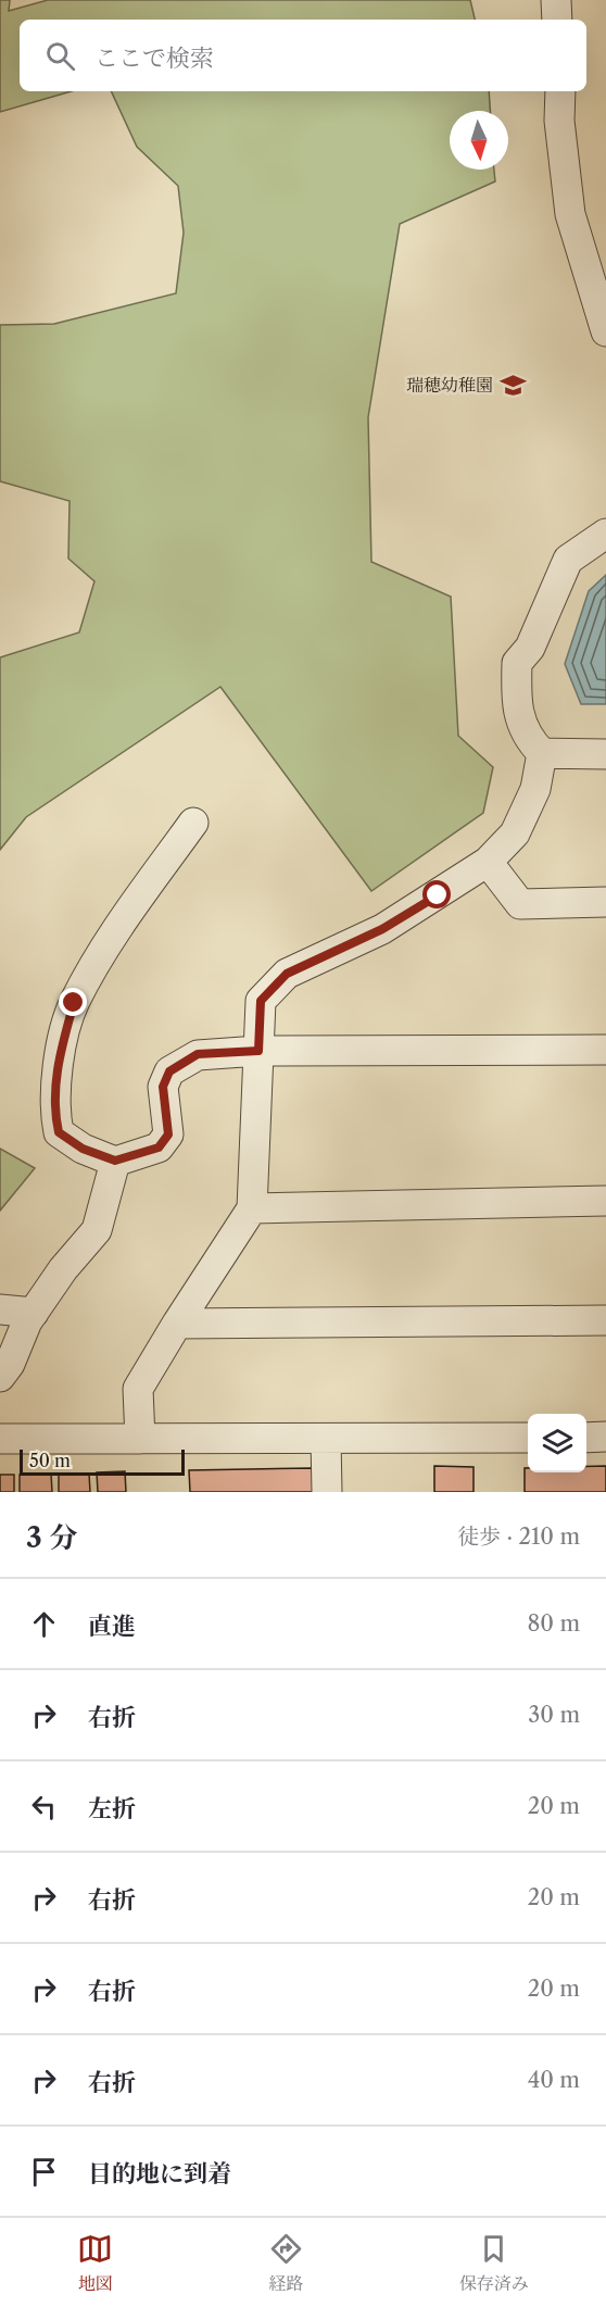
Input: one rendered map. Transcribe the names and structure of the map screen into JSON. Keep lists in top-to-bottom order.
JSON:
{
  "places": {
    "school or university": ["瑞穂幼稚園"]
  },
  "scale_bar": "50 m",
  "north": "bottom",
  "page": {
    "search": "ここで検索",
    "scale": "50 m",
    "heading": ["3 分", "徒歩 · 210 m"],
    "list": [
      ["直進", "80 m"],
      ["右折", "30 m"],
      ["左折", "20 m"],
      ["右折", "20 m"],
      ["右折", "20 m"],
      ["右折", "40 m"],
      "目的地に到着"
    ],
    "nav": ["地図", "経路", "保存済み"]
  }
}
